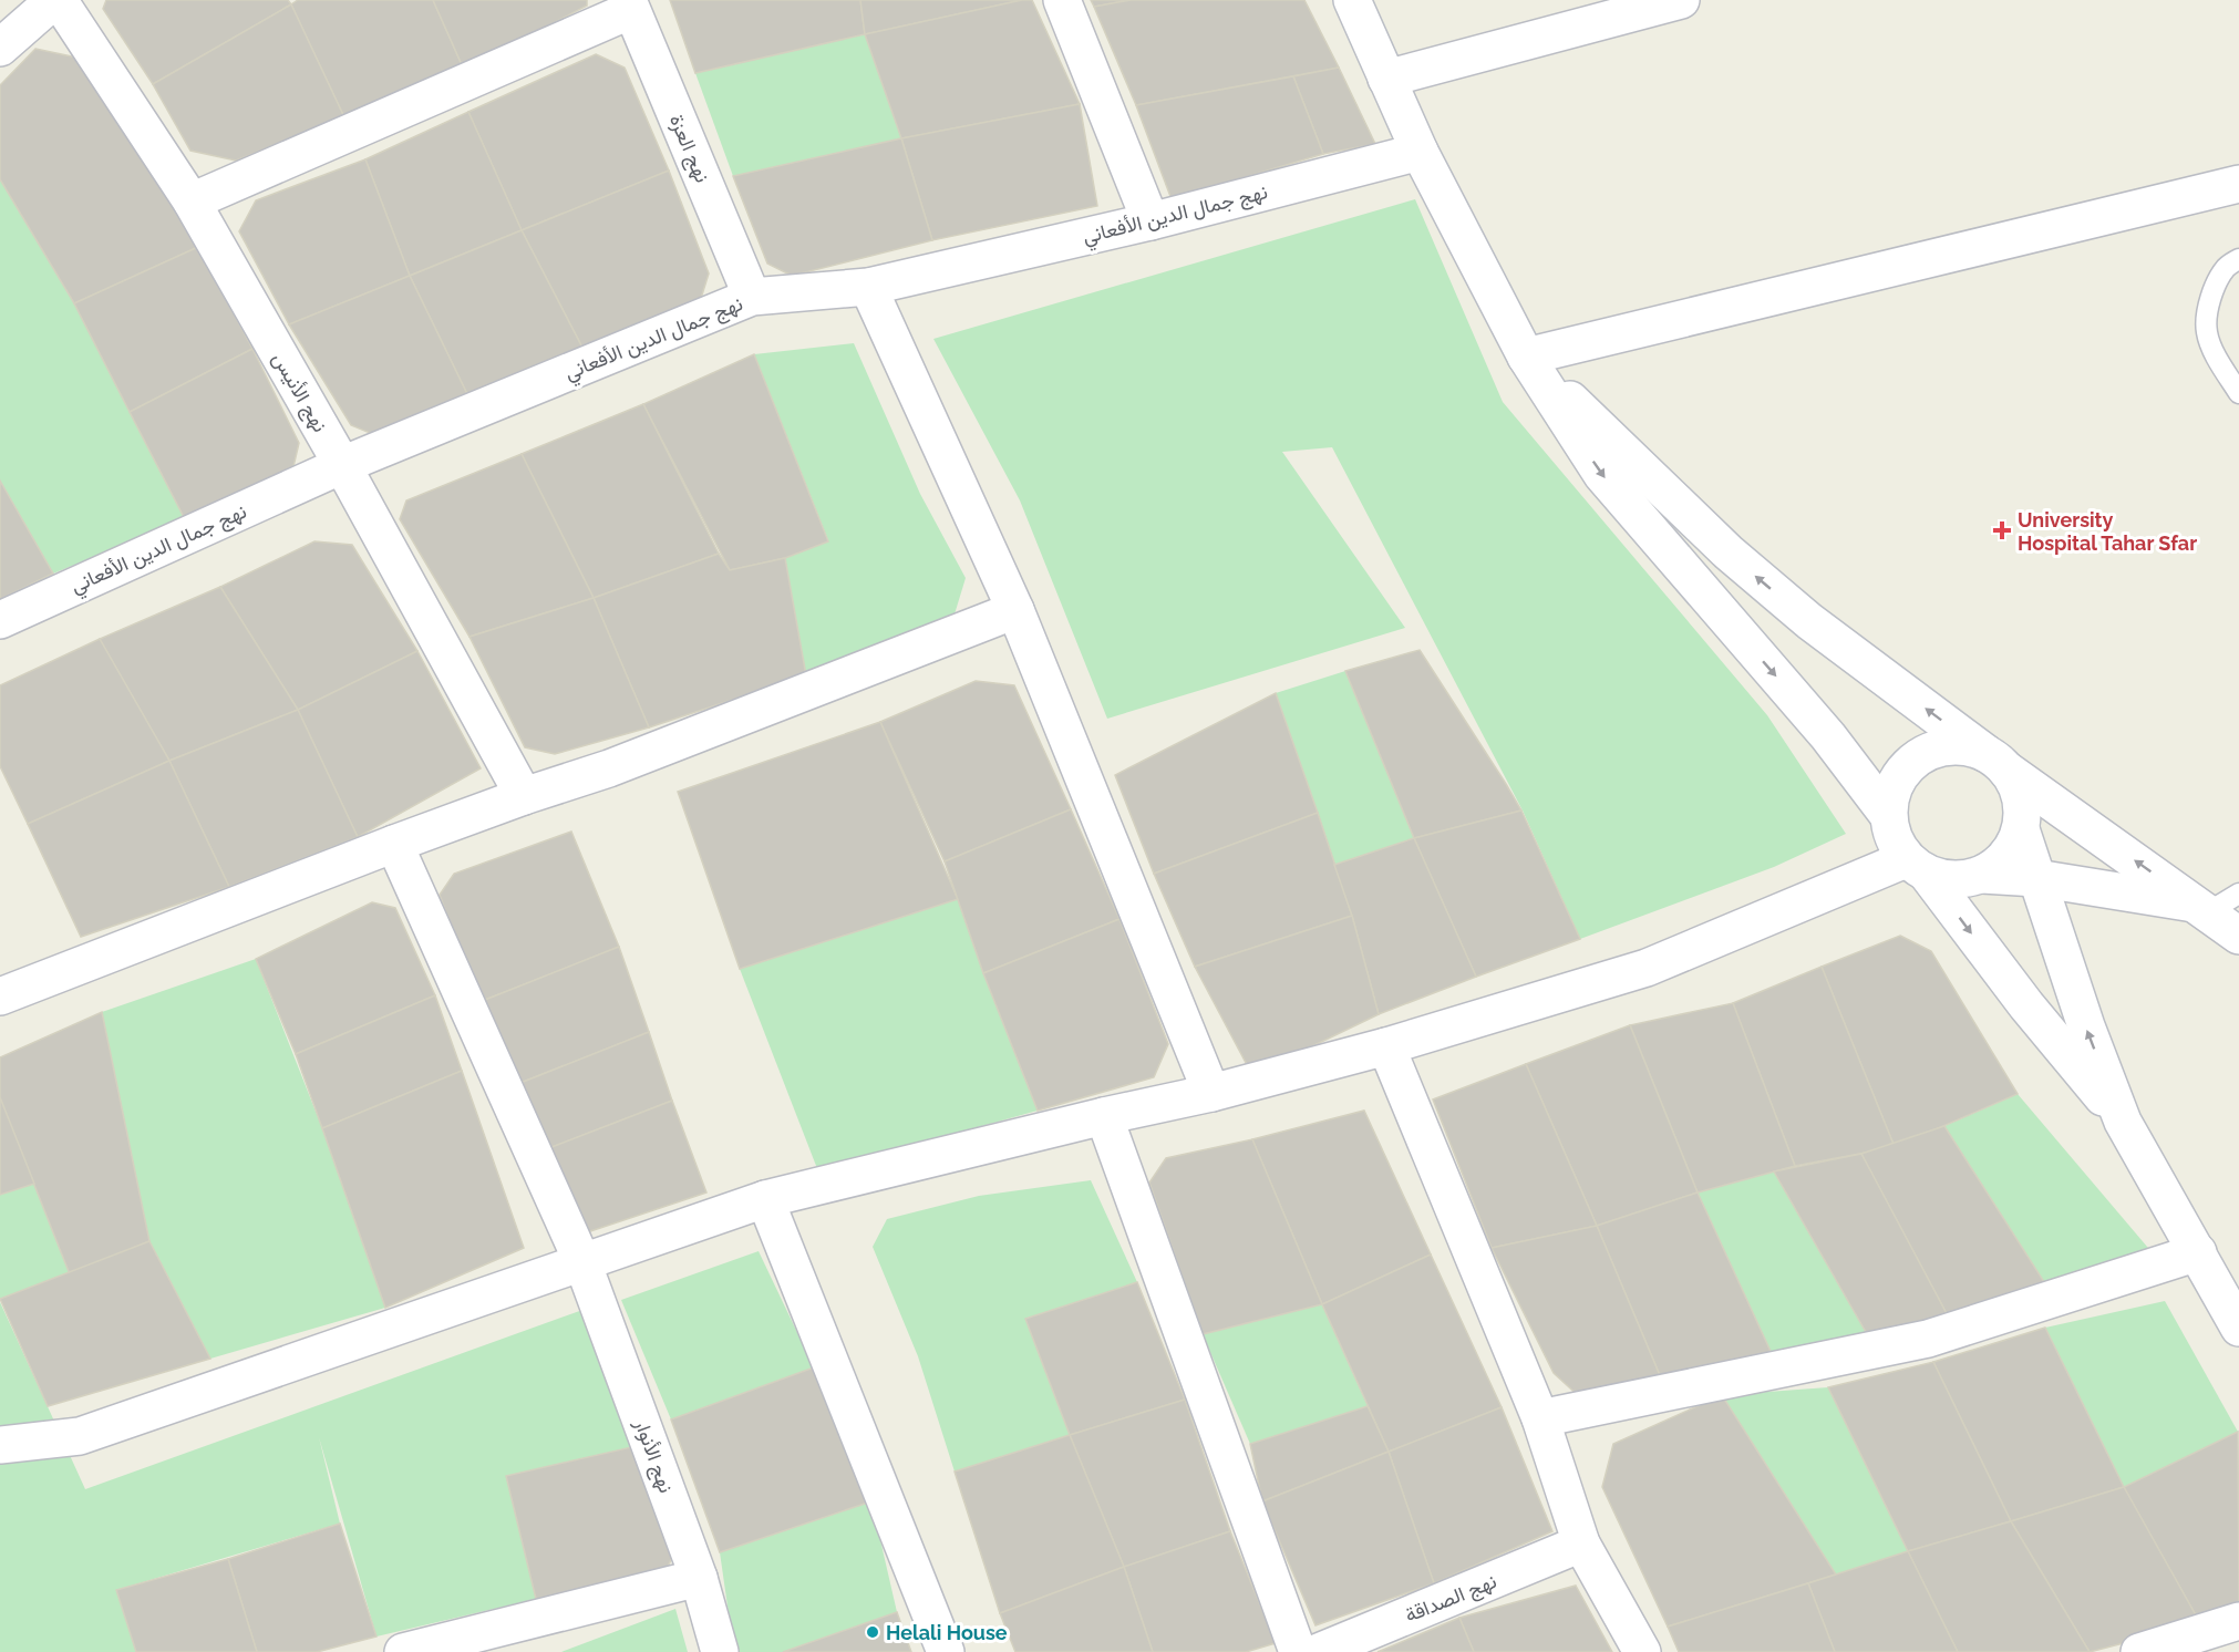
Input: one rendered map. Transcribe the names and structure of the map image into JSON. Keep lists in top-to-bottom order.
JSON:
{
  "streets": {
    "street": [
      "نهج العزة",
      "نهج جمال الدين الأفعاني",
      "نهج الأنيس",
      "نهج الأنوار",
      "نهج الصداقة"
    ]
  },
  "crossings": [
    ["نهج العزة", "نهج جمال الدين الأفعاني"],
    ["نهج جمال الدين الأفعاني", "نهج الأنيس"]
  ],
  "places": {
    "health": ["University Hospital Tahar Sfar"],
    "other": ["Helali House"]
  }
}
